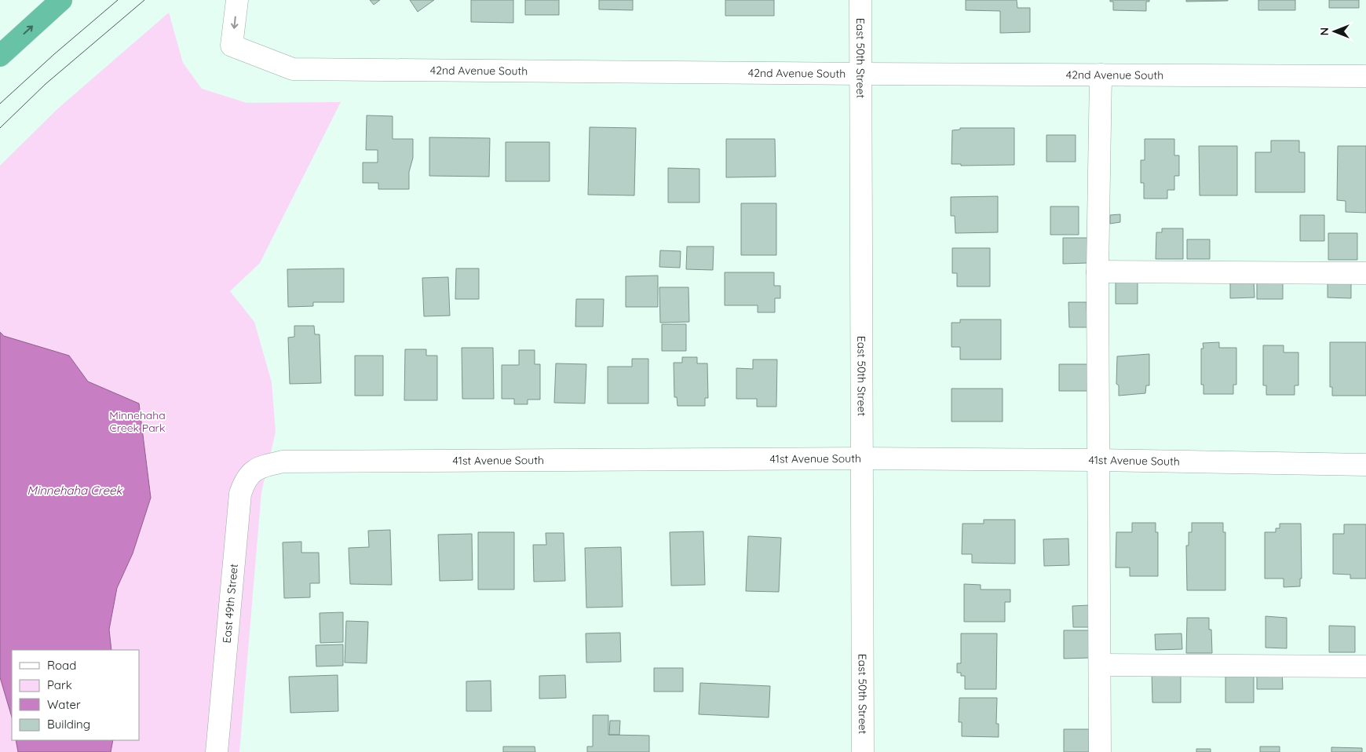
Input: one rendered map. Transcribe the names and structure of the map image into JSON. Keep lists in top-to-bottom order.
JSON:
{
  "streets": {
    "street": [
      "East 50th Street",
      "42nd Avenue South",
      "41st Avenue South",
      "East 49th Street"
    ]
  },
  "crossings": [
    ["East 50th Street", "42nd Avenue South"],
    ["East 50th Street", "41st Avenue South"],
    ["41st Avenue South", "East 49th Street"]
  ],
  "one_way": ["42nd Avenue South"],
  "water": ["Minnehaha Creek"],
  "parks": ["Minnehaha Creek Park"],
  "legend": [
    "Road",
    "Park",
    "Water",
    "Building"
  ],
  "north": "left"
}
